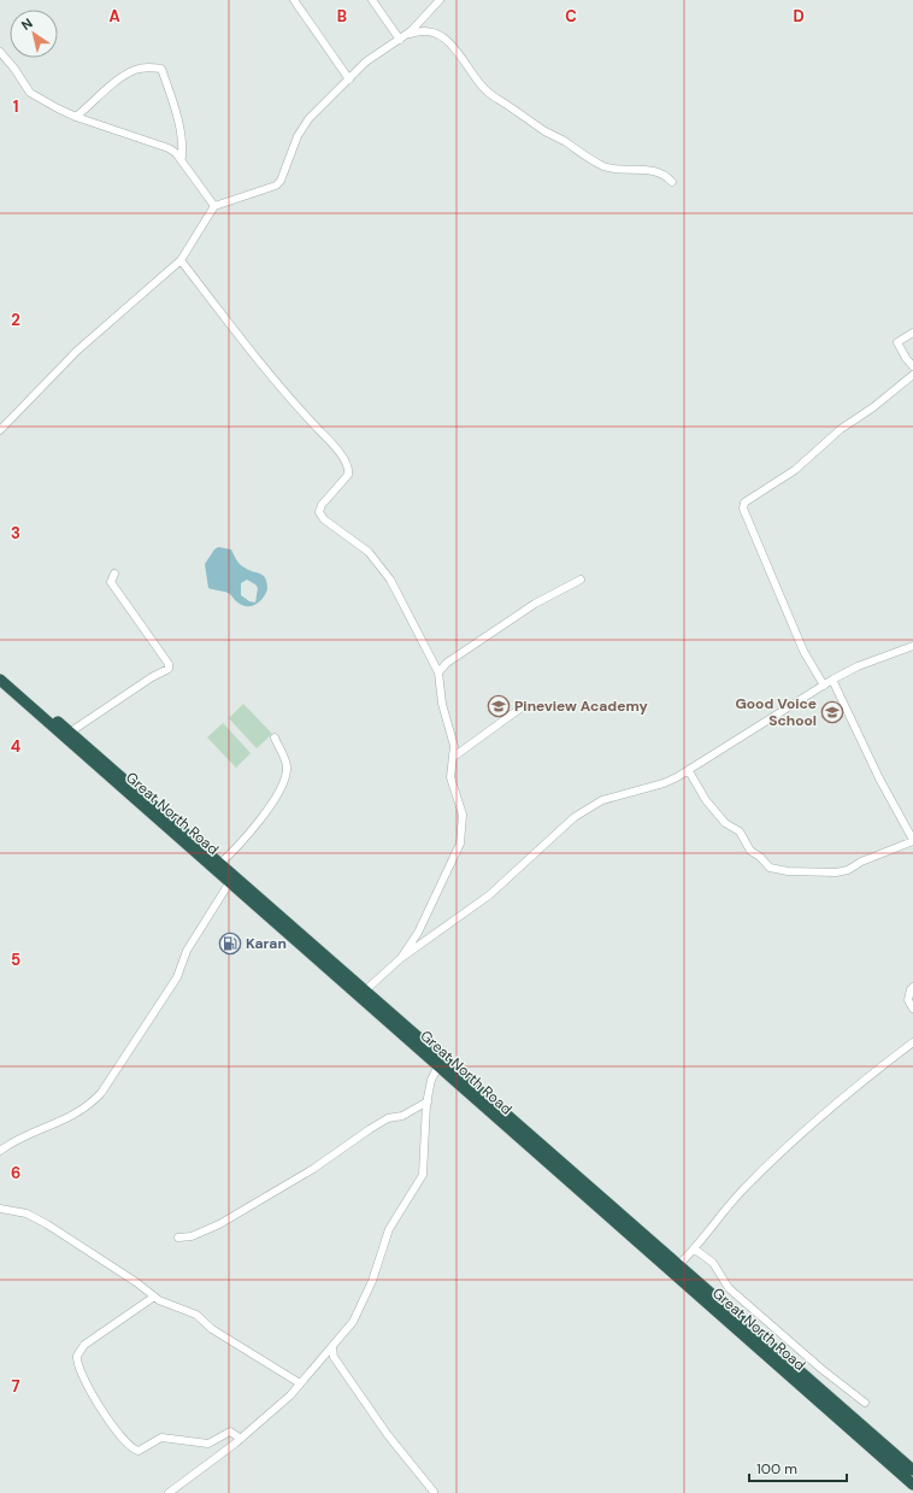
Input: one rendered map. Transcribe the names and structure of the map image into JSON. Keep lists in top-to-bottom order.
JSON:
{
  "streets": {
    "highway": ["Great North Road"]
  },
  "places": {
    "school or university": ["Pineview Academy", "Good Voice School"],
    "fuel station": ["Karan"]
  },
  "scale_bar": "100 m",
  "north": "top left",
  "grid": {
    "columns": [
      "A",
      "B",
      "C",
      "D"
    ],
    "rows": [
      "1",
      "2",
      "3",
      "4",
      "5",
      "6",
      "7"
    ]
  }
}
